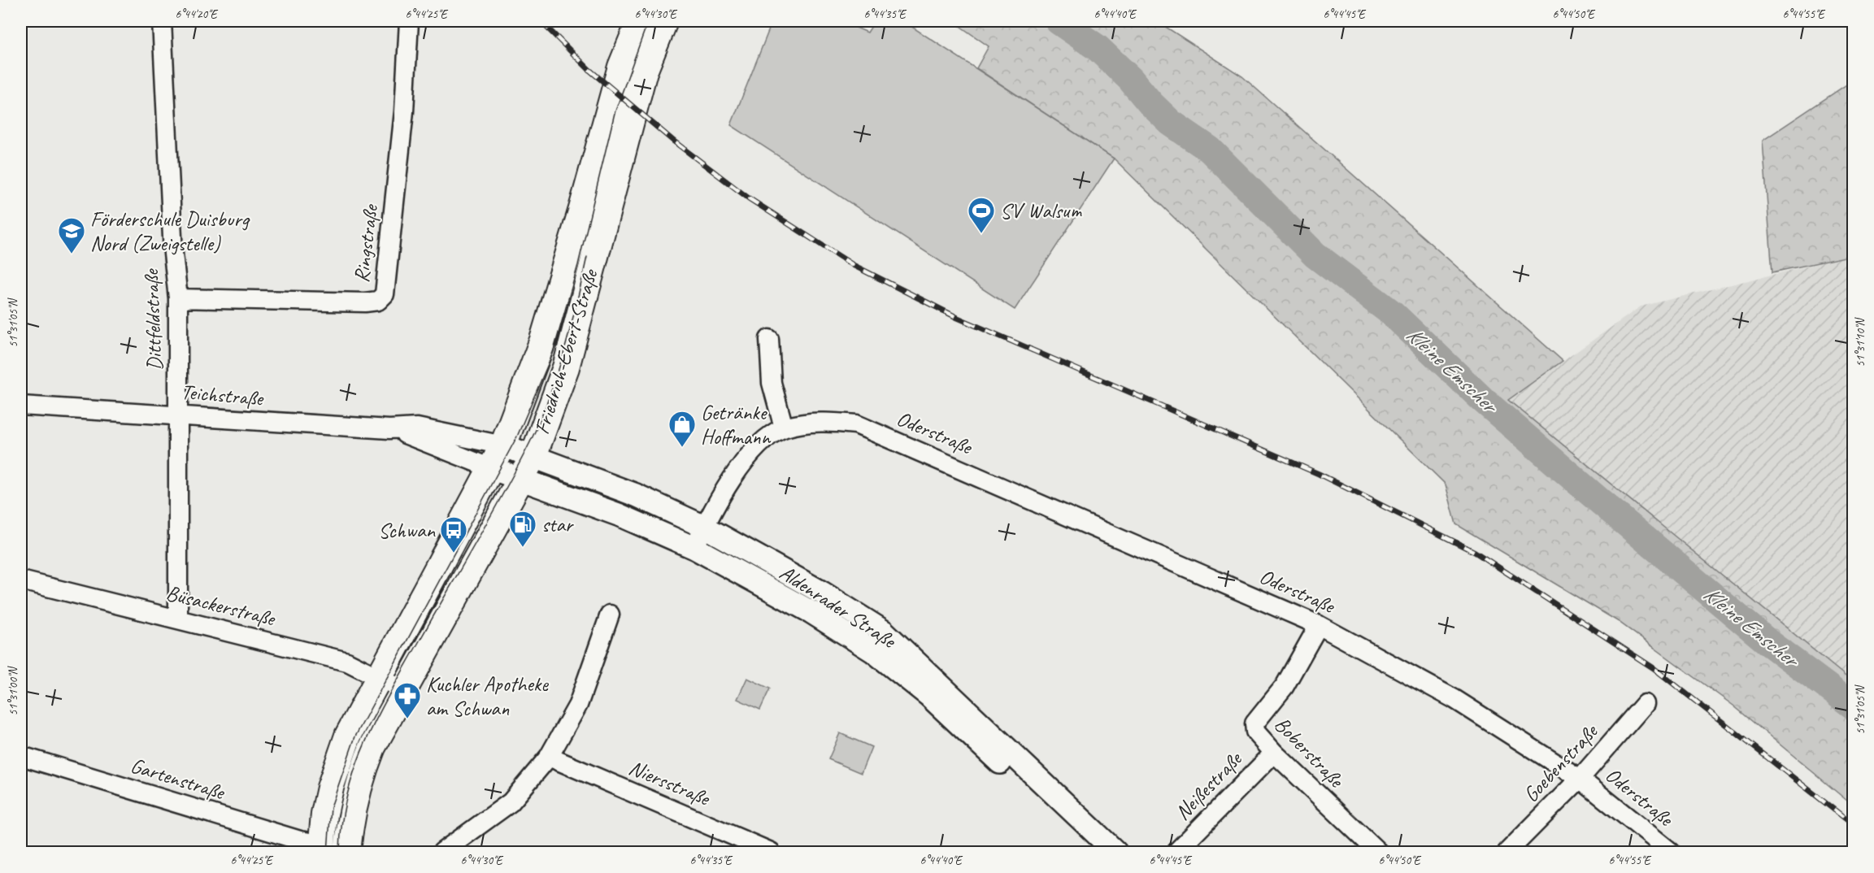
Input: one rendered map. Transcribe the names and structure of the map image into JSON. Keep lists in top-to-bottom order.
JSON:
{
  "streets": {
    "main road": ["Friedrich-Ebert-Straße"],
    "street": [
      "Ringstraße",
      "Dittfeldstraße",
      "Teichstraße",
      "Oderstraße",
      "Büsackerstraße",
      "Aldenrader Straße",
      "Boberstraße",
      "Goebenstraße",
      "Gartenstraße",
      "Niersstraße",
      "Neißestraße"
    ]
  },
  "crossings": [
    ["Ringstraße", "Dittfeldstraße"],
    ["Dittfeldstraße", "Teichstraße"],
    ["Dittfeldstraße", "Büsackerstraße"],
    ["Friedrich-Ebert-Straße", "Teichstraße"],
    ["Friedrich-Ebert-Straße", "Büsackerstraße"],
    ["Friedrich-Ebert-Straße", "Aldenrader Straße"],
    ["Friedrich-Ebert-Straße", "Gartenstraße"],
    ["Teichstraße", "Aldenrader Straße"],
    ["Oderstraße", "Aldenrader Straße"],
    ["Oderstraße", "Boberstraße"],
    ["Oderstraße", "Goebenstraße"],
    ["Boberstraße", "Neißestraße"]
  ],
  "water": ["Kleine Emscher"],
  "places": {
    "sports": ["SV Walsum"],
    "school or university": ["Förderschule Duisburg Nord (Zweigstelle)"],
    "shop": ["Getränke Hoffmann"],
    "fuel station": ["star"],
    "bus stop": ["Schwan"],
    "pharmacy": ["Kuchler Apotheke am Schwan"]
  },
  "coordinates": [
    "6°44'20\"E",
    "6°44'25\"E",
    "6°44'30\"E",
    "6°44'35\"E",
    "6°44'40\"E",
    "6°44'45\"E",
    "6°44'50\"E",
    "6°44'55\"E",
    "51°31'05\"N",
    "51°31'10\"N",
    "51°31'00\"N"
  ]
}
